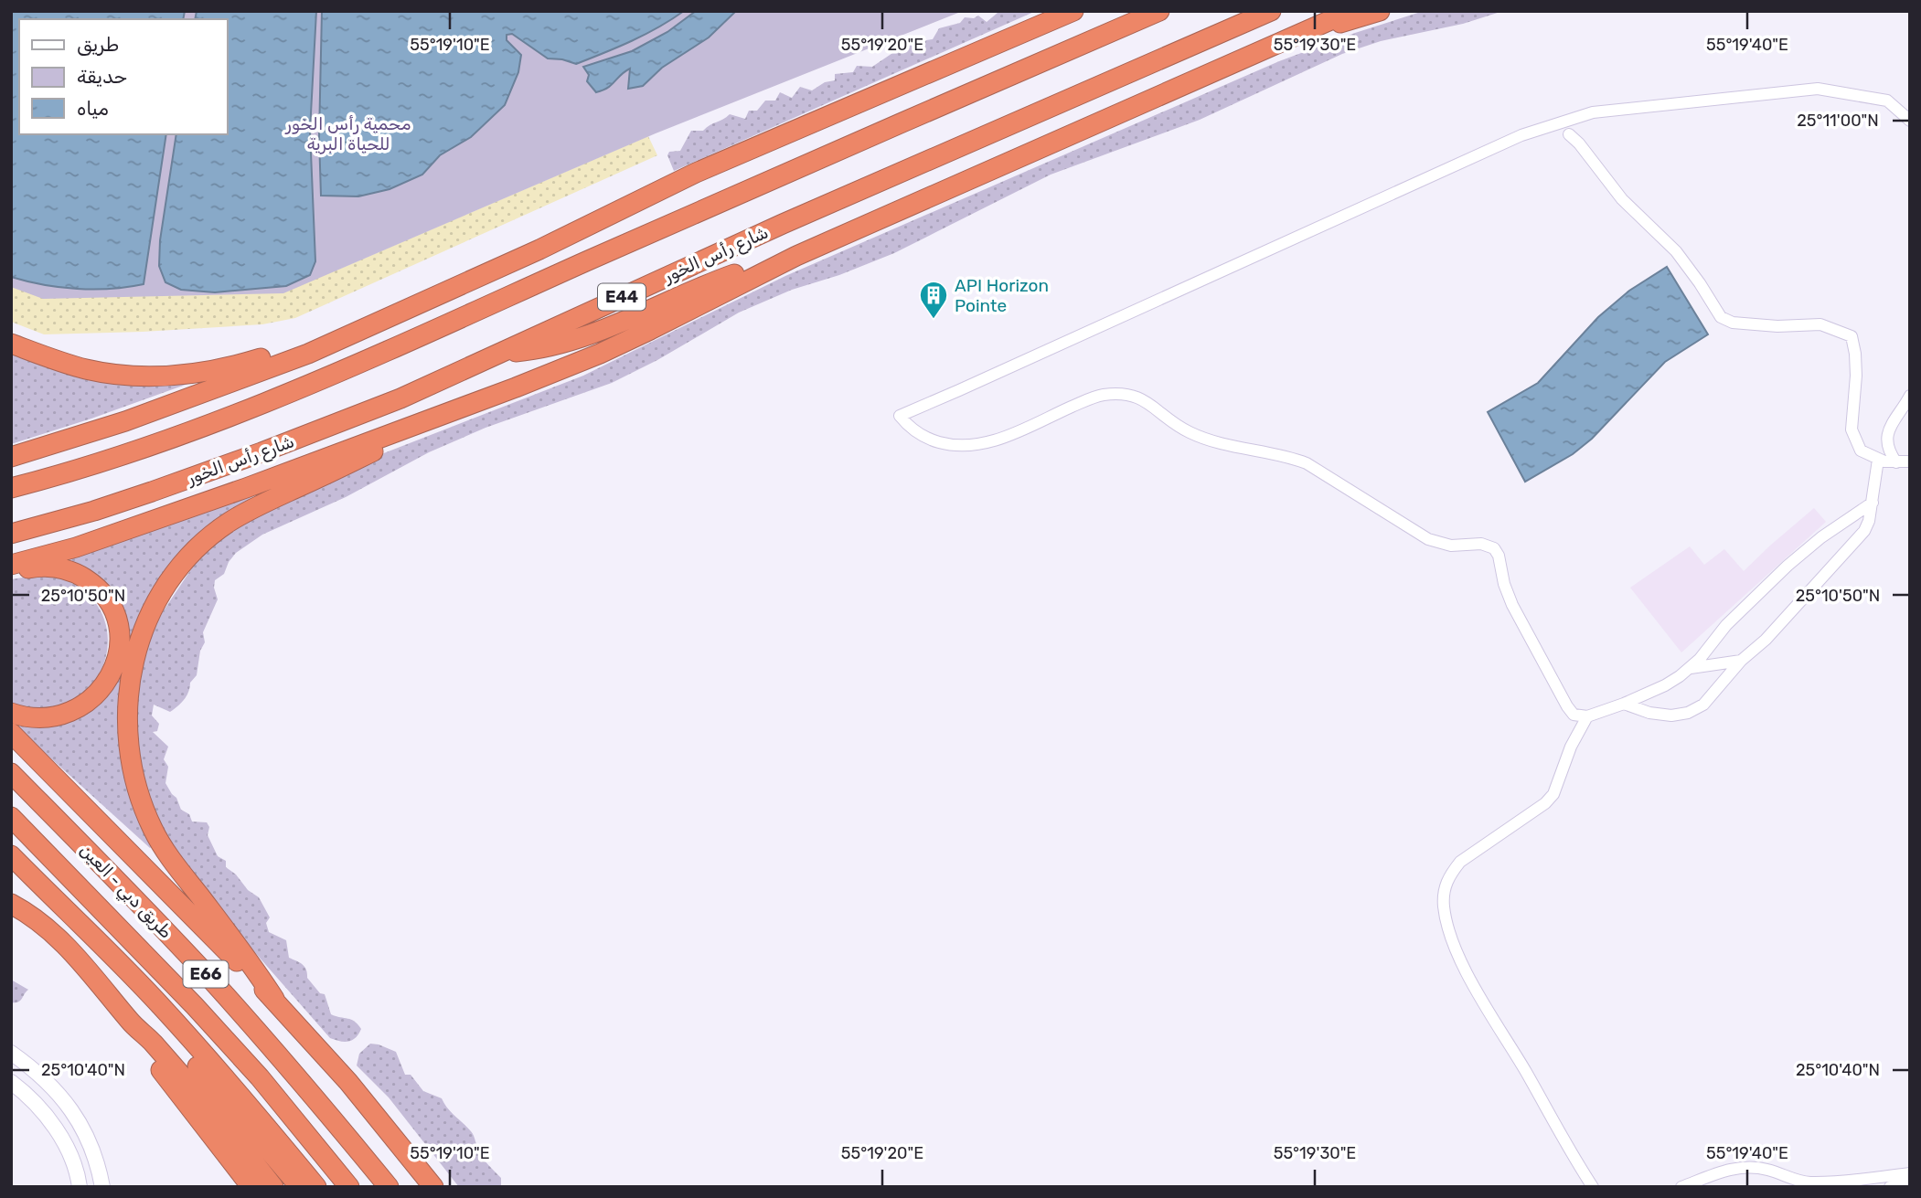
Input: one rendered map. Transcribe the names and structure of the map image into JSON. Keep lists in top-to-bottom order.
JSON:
{
  "streets": {
    "highway": [
      "شارع رأس الخور",
      "E44",
      "طريق دبي - العين",
      "E66"
    ]
  },
  "parks": ["محمية رأس الخور للحياة البرية"],
  "places": {
    "building": ["API Horizon Pointe"]
  },
  "legend": ["طريق", "حديقة", "مياه"],
  "coordinates": [
    "55°19'10\"E",
    "55°19'20\"E",
    "55°19'30\"E",
    "55°19'40\"E",
    "25°11'00\"N",
    "25°10'50\"N",
    "25°10'40\"N"
  ]
}
